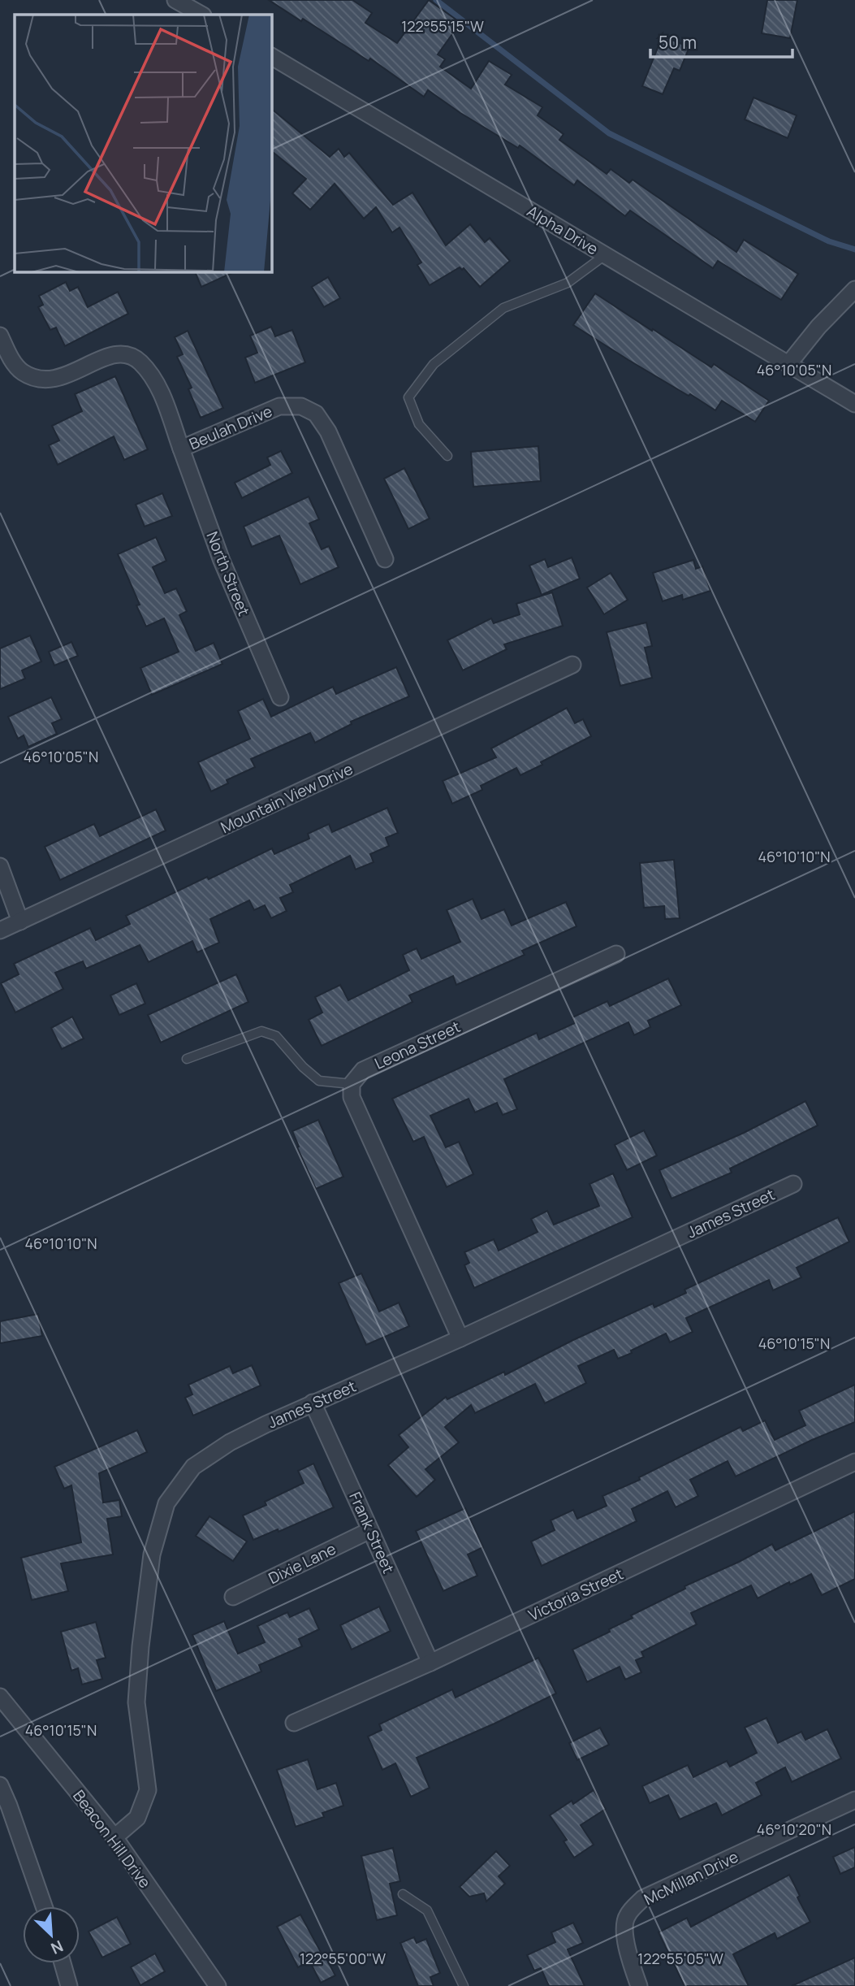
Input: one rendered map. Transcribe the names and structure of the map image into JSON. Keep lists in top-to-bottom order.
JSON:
{
  "streets": {
    "street": [
      "Alpha Drive",
      "Beulah Drive",
      "North Street",
      "Mountain View Drive",
      "Leona Street",
      "James Street",
      "Frank Street",
      "Dixie Lane",
      "Victoria Street",
      "Beacon Hill Drive",
      "McMillan Drive"
    ]
  },
  "crossings": [
    ["Beulah Drive", "North Street"],
    ["James Street", "Frank Street"],
    ["James Street", "Beacon Hill Drive"],
    ["Frank Street", "Dixie Lane"],
    ["Frank Street", "Victoria Street"]
  ],
  "scale_bar": "50 m",
  "north": "bottom right",
  "coordinates": [
    "122°55'15\"W",
    "46°10'05\"N",
    "46°10'10\"N",
    "46°10'15\"N",
    "46°10'20\"N",
    "122°55'00\"W",
    "122°55'05\"W"
  ]
}
